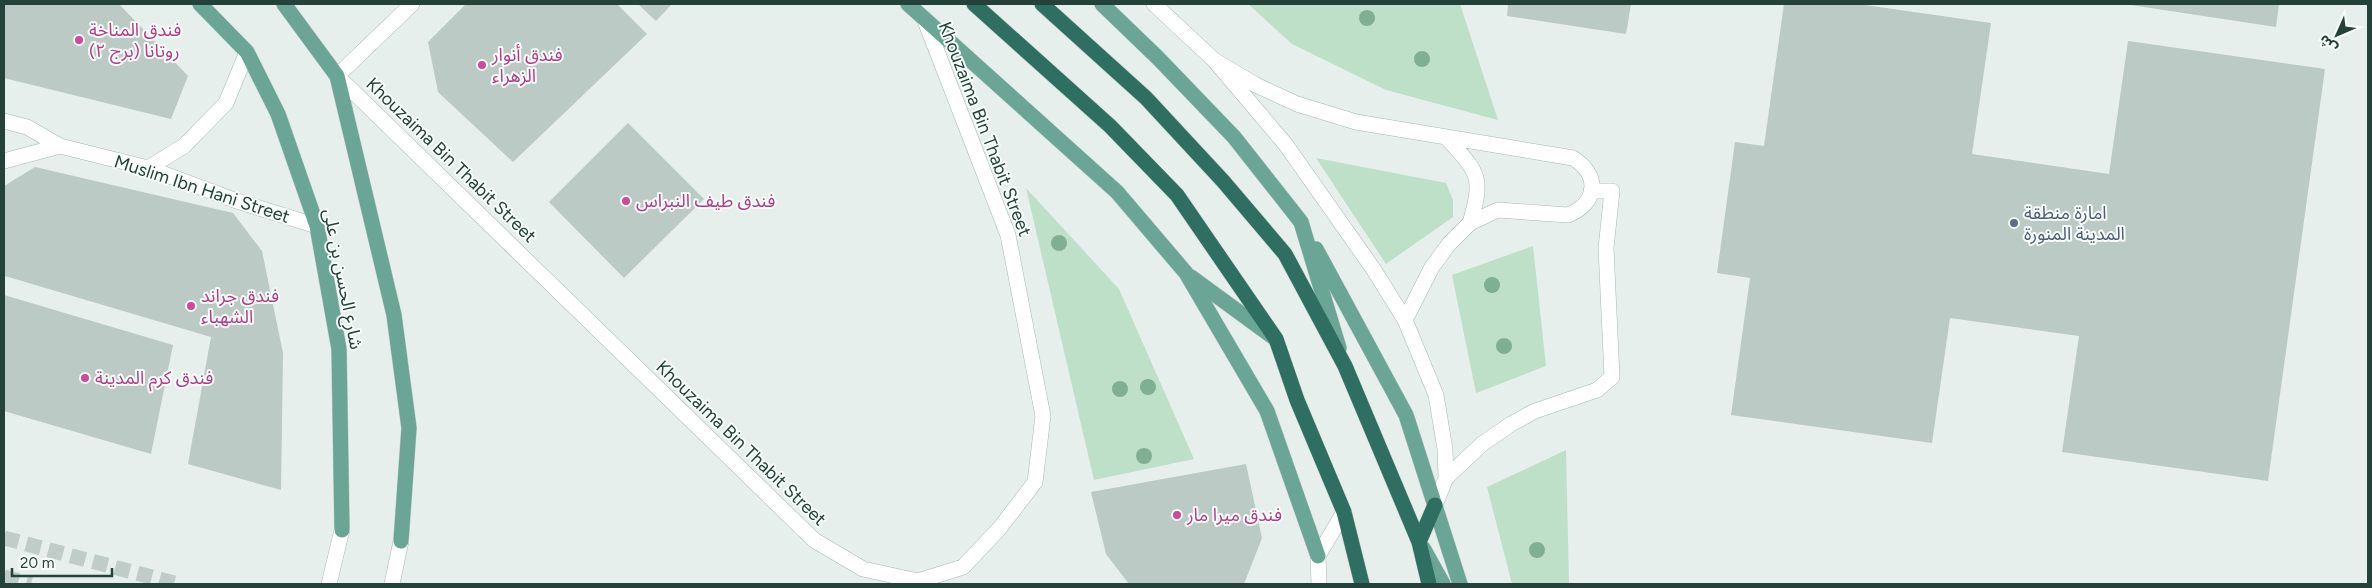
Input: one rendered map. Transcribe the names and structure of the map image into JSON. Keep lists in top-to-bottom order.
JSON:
{
  "streets": {
    "main road": ["Khouzaima Bin Thabit Street", "شارع الحسن بن على"],
    "street": ["Muslim Ibn Hani Street"]
  },
  "crossings": [
    ["Muslim Ibn Hani Street", "شارع الحسن بن على"]
  ],
  "places": [
    "فندق المناخة روتانا (برج ٢)",
    "فندق أنوار الزهراء",
    "فندق طيف النبراس",
    "امارة منطقة المدينة المنورة",
    "فندق جراند الشهباء",
    "فندق كرم المدينة",
    "فندق ميرا مار"
  ],
  "scale_bar": "20 m",
  "north": "bottom left"
}
